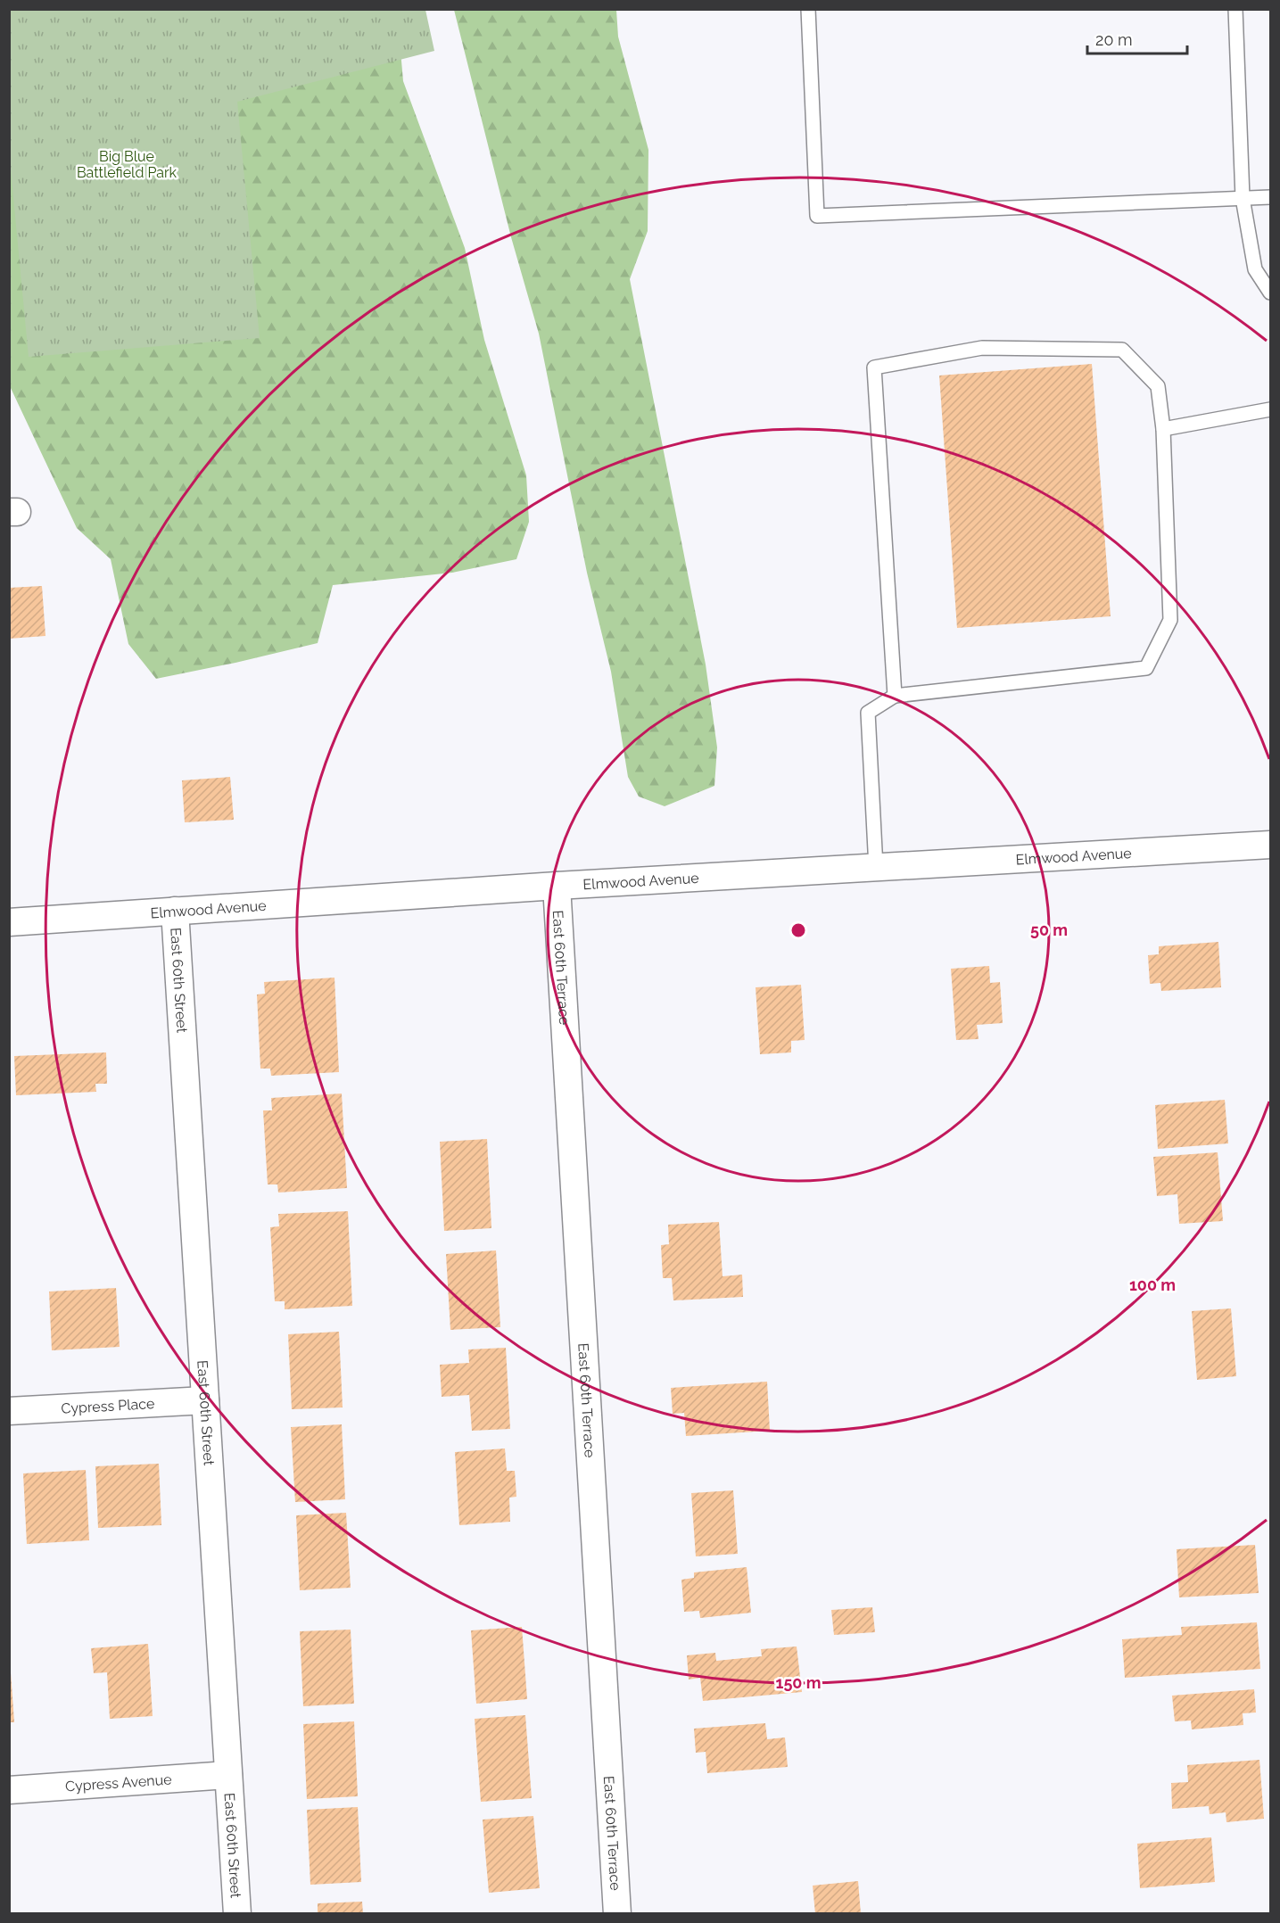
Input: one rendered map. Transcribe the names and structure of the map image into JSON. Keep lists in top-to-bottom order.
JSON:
{
  "streets": {
    "street": [
      "Elmwood Avenue",
      "East 60th Terrace",
      "East 60th Street",
      "Cypress Place",
      "Cypress Avenue"
    ]
  },
  "crossings": [
    ["Elmwood Avenue", "East 60th Terrace"],
    ["Elmwood Avenue", "East 60th Street"],
    ["East 60th Street", "Cypress Place"],
    ["East 60th Street", "Cypress Avenue"]
  ],
  "parks": ["Big Blue Battlefield Park"],
  "scale_bar": "20 m",
  "rings": ["50 m", "100 m", "150 m"]
}
